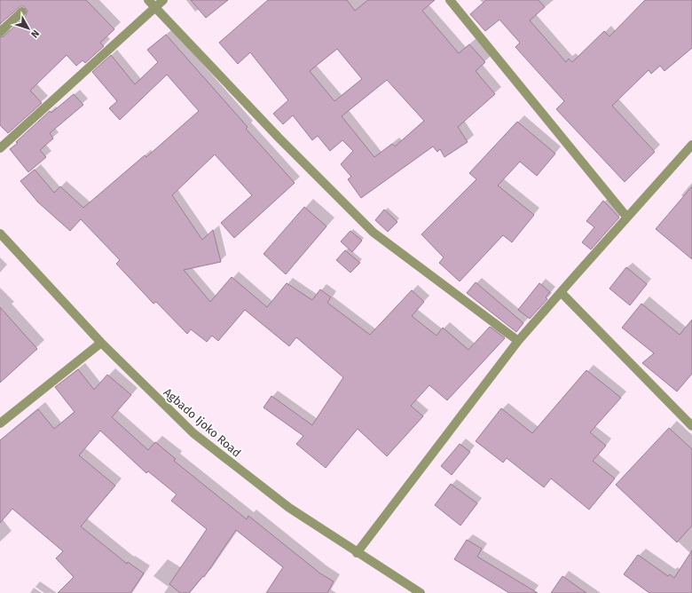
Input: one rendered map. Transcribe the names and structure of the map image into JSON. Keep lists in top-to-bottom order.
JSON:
{
  "streets": {
    "street": ["Agbado Ijoko Road"]
  },
  "north": "bottom right"
}
